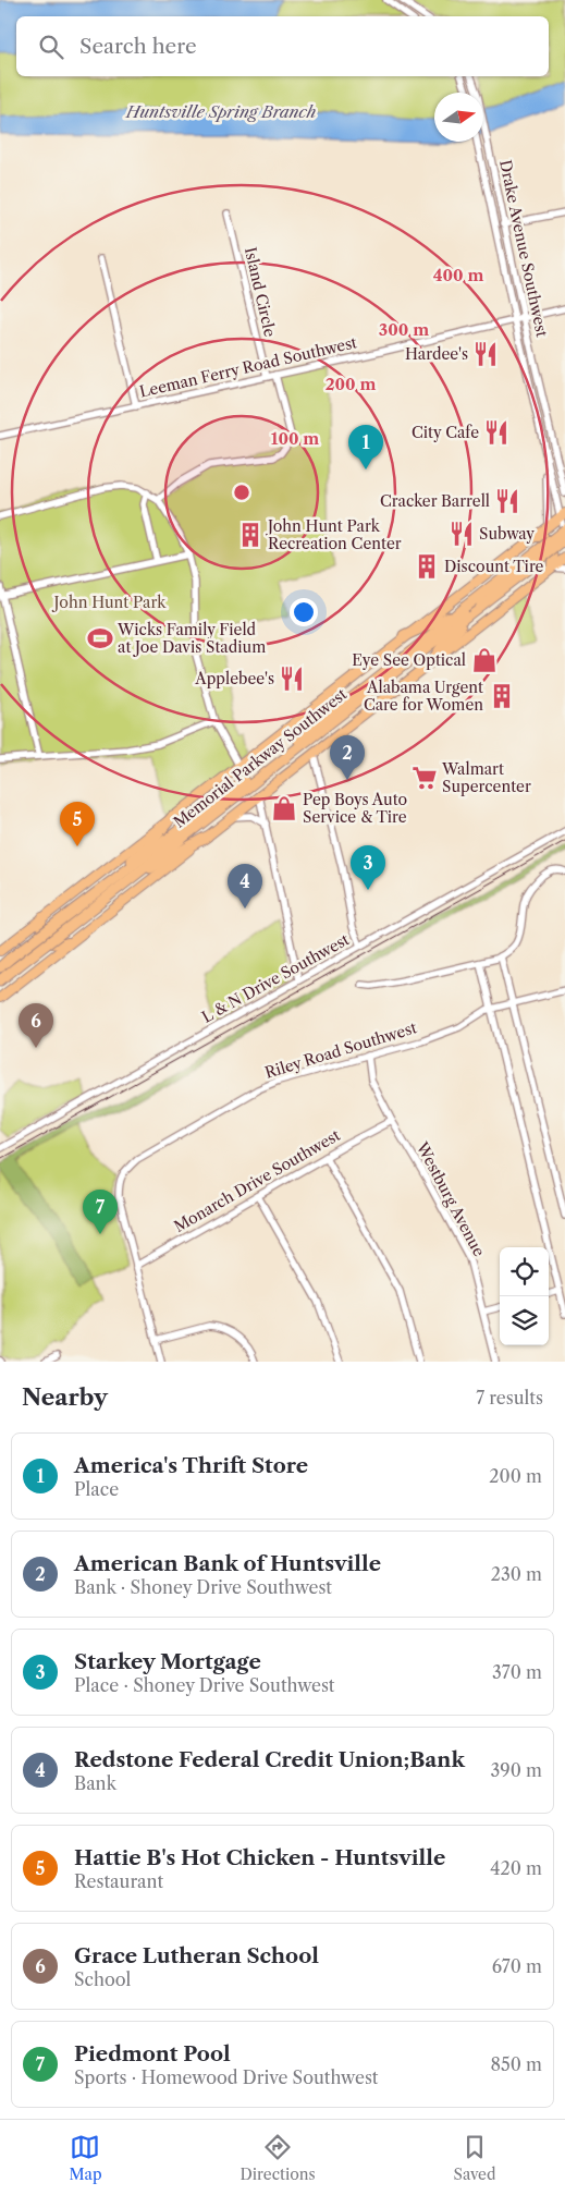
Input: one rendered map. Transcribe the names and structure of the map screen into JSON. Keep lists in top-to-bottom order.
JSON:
{
  "streets": {
    "highway": ["Memorial Parkway Southwest"],
    "street": [
      "Drake Avenue Southwest",
      "Island Circle",
      "Leeman Ferry Road Southwest",
      "L & N Drive Southwest",
      "Riley Road Southwest",
      "Monarch Drive Southwest",
      "Westburg Avenue"
    ]
  },
  "crossings": [
    ["Drake Avenue Southwest", "Leeman Ferry Road Southwest"],
    ["Drake Avenue Southwest", "Memorial Parkway Southwest"],
    ["Island Circle", "Leeman Ferry Road Southwest"],
    ["Riley Road Southwest", "Monarch Drive Southwest"],
    ["Riley Road Southwest", "Westburg Avenue"],
    ["Monarch Drive Southwest", "Westburg Avenue"]
  ],
  "water": ["Huntsville Spring Branch"],
  "parks": ["John Hunt Park"],
  "places": {
    "restaurant": [
      "Hardee's",
      "City Cafe",
      "Cracker Barrell",
      "Subway",
      "Applebee's"
    ],
    "building": ["John Hunt Park Recreation Center", "Discount Tire", "Alabama Urgent Care for Women"],
    "sports": ["Wicks Family Field at Joe Davis Stadium"],
    "shop": ["Eye See Optical", "Pep Boys Auto Service & Tire"],
    "supermarket": ["Walmart Supercenter"]
  },
  "north": "right",
  "page": {
    "search": "Search here",
    "pins": [
      "1",
      "2",
      "5",
      "3",
      "4",
      "6",
      "7"
    ],
    "heading": ["Nearby", "7 results"],
    "list": [
      {
        "mark": "1",
        "name": "America's Thrift Store",
        "note": "Place",
        "value": "200 m"
      },
      {
        "mark": "2",
        "name": "American Bank of Huntsville",
        "note": "Bank · Shoney Drive Southwest",
        "value": "230 m"
      },
      {
        "mark": "3",
        "name": "Starkey Mortgage",
        "note": "Place · Shoney Drive Southwest",
        "value": "370 m"
      },
      {
        "mark": "4",
        "name": "Redstone Federal Credit Union;Bank",
        "note": "Bank",
        "value": "390 m"
      },
      {
        "mark": "5",
        "name": "Hattie B's Hot Chicken - Huntsville",
        "note": "Restaurant",
        "value": "420 m"
      },
      {
        "mark": "6",
        "name": "Grace Lutheran School",
        "note": "School",
        "value": "670 m"
      },
      {
        "mark": "7",
        "name": "Piedmont Pool",
        "note": "Sports · Homewood Drive Southwest",
        "value": "850 m"
      }
    ],
    "nav": ["Map", "Directions", "Saved"]
  },
  "rings": [
    "400 m",
    "300 m",
    "200 m",
    "100 m"
  ]
}
